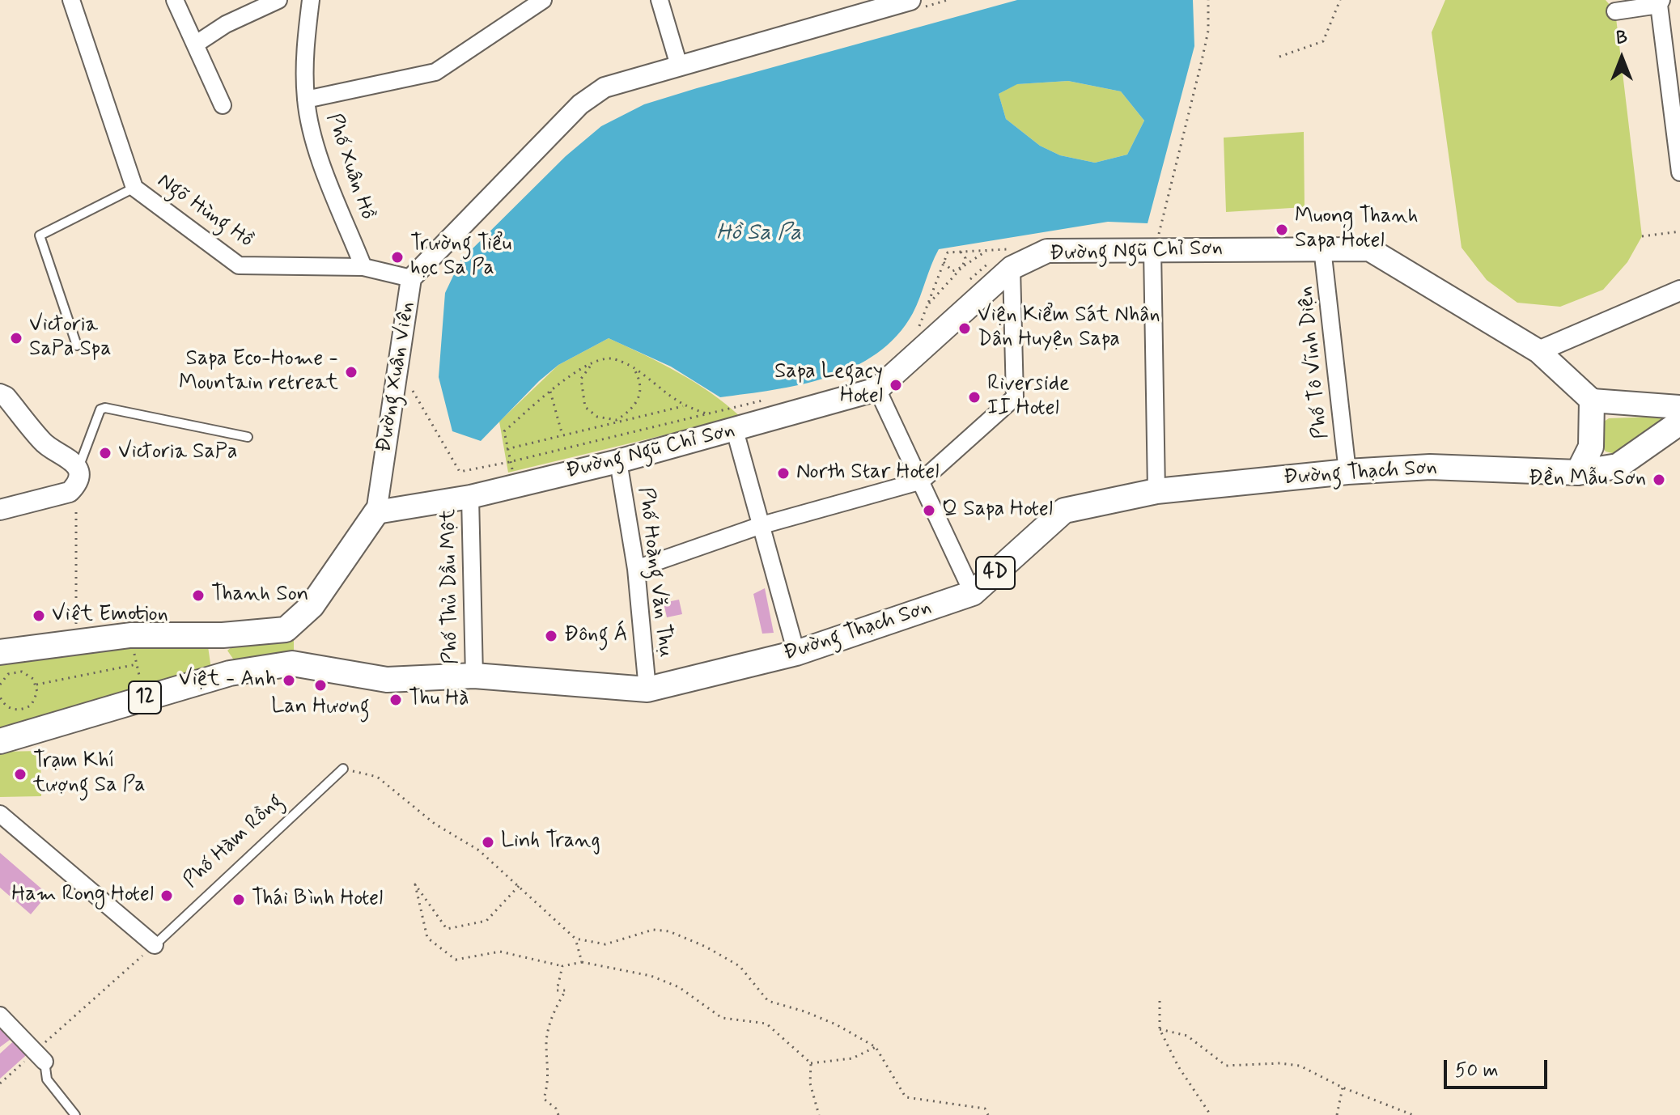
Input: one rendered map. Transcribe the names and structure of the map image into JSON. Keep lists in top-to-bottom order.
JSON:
{
  "streets": {
    "main road": [
      "Đường Ngũ Chỉ Sơn",
      "Đường Xuân Viên",
      "Đường Thạch Sơn",
      "4D",
      "12"
    ],
    "street": [
      "Phố Xuân Hồ",
      "Ngõ Hùng Hồ",
      "Phố Tô Vĩnh Diện",
      "Phố Hoàng Văn Thụ",
      "Phố Thủ Dầu Một"
    ],
    "lane": ["Phố Hàm Rồng"]
  },
  "crossings": [
    ["Phố Xuân Hồ", "Ngõ Hùng Hồ"],
    ["Ngõ Hùng Hồ", "Đường Xuân Viên"],
    ["Đường Ngũ Chỉ Sơn", "Phố Tô Vĩnh Diện"],
    ["Đường Ngũ Chỉ Sơn", "Đường Xuân Viên"],
    ["Đường Ngũ Chỉ Sơn", "Phố Hoàng Văn Thụ"],
    ["Đường Ngũ Chỉ Sơn", "Phố Thủ Dầu Một"],
    ["Phố Tô Vĩnh Diện", "Đường Thạch Sơn"],
    ["Đường Thạch Sơn", "Phố Hoàng Văn Thụ"],
    ["Đường Thạch Sơn", "Phố Thủ Dầu Một"]
  ],
  "water": ["Hồ Sa Pa"],
  "places": [
    "Muong Thanh Sapa Hotel",
    "Trường Tiểu học Sa Pa",
    "Viện Kiểm Sát Nhân Dân Huyện Sapa",
    "Victoria SaPa Spa",
    "Sapa Eco-Home - Mountain retreat",
    "Sapa Legacy Hotel",
    "Riverside II Hotel",
    "Victoria SaPa",
    "North Star Hotel",
    "Đền Mẫu Sơn",
    "Q Sapa Hotel",
    "Thanh Son",
    "Viêt Emotion",
    "Đông Á",
    "Việt - Anh",
    "Lan Hương",
    "Thu Hà",
    "Trạm Khí tượng Sa Pa",
    "Linh Trang",
    "Ham Rong Hotel",
    "Thái Bình Hotel"
  ],
  "scale_bar": "50 m",
  "north": "top"
}
